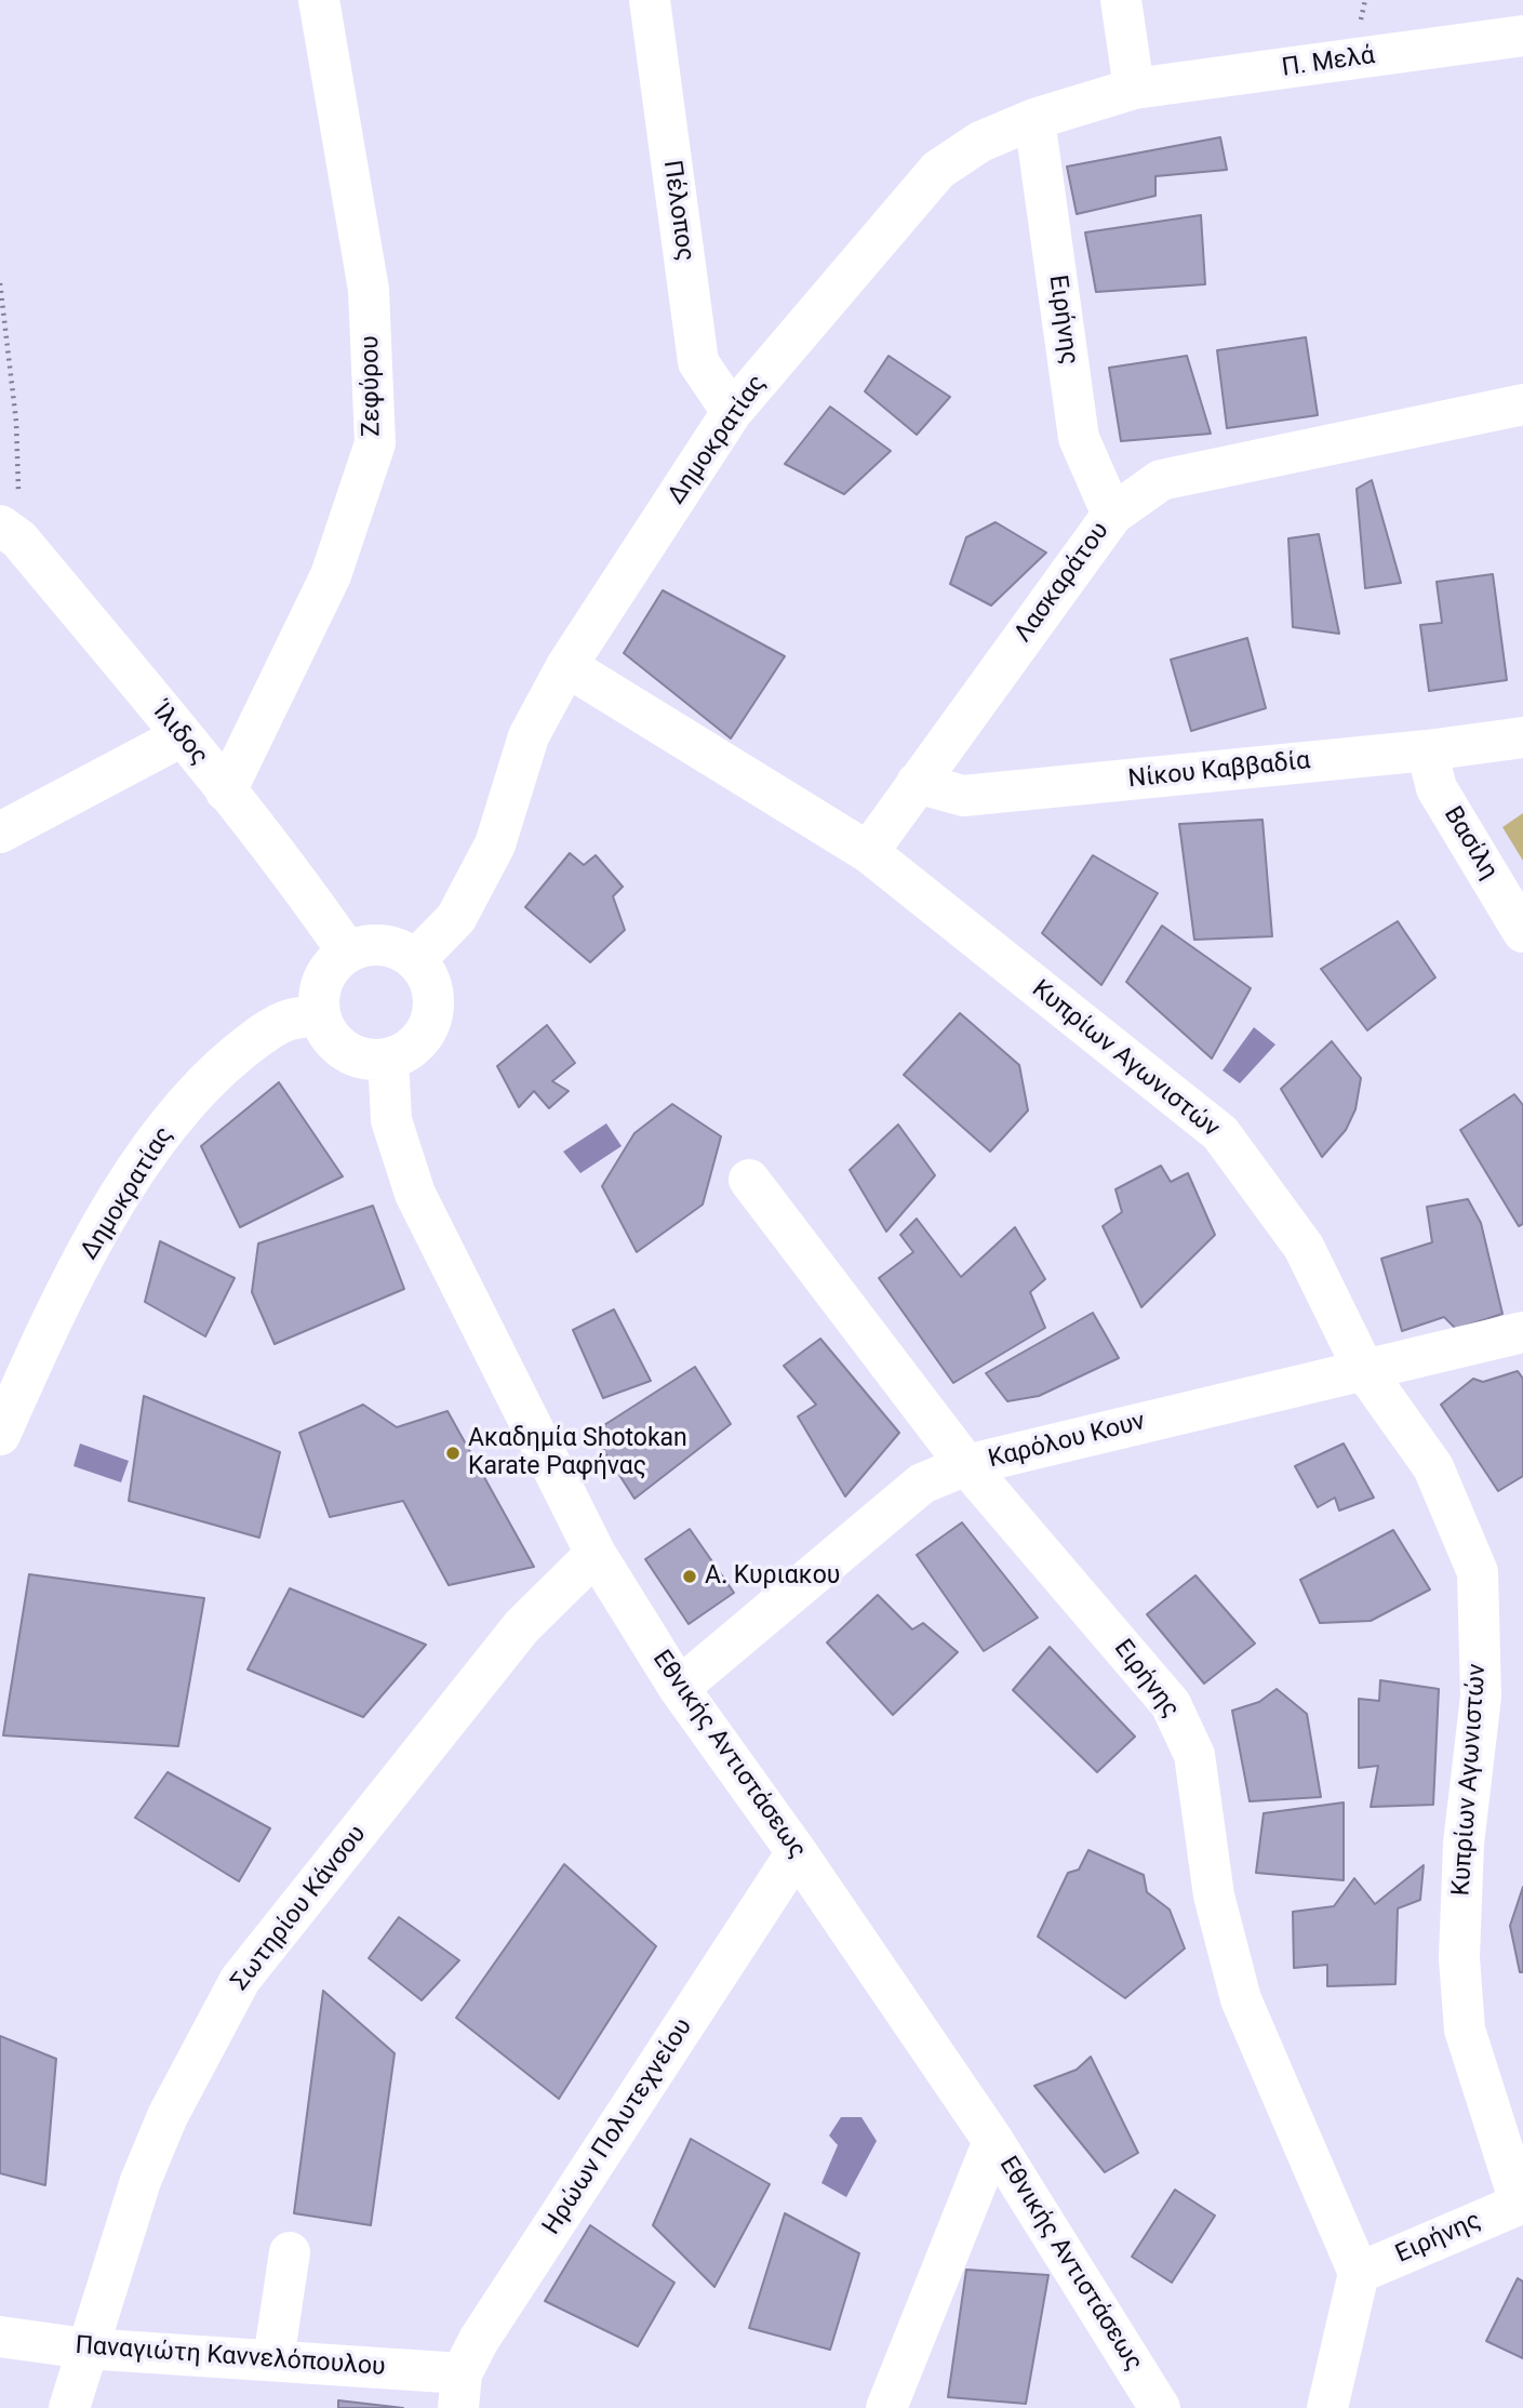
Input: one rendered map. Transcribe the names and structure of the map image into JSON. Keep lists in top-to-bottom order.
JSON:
{
  "streets": {
    "street": [
      "Π. Μελά",
      "Πέλοπος",
      "Ειρήνης",
      "Ζεφύρου",
      "Δημοκρατίας",
      "Λασκαράτου",
      "Ίλιδος",
      "Νίκου Καββαδία",
      "Βασίλη",
      "Κυπρίων Αγωνιστών",
      "Καρόλου Κουν",
      "Εθνικής Αντιστάσεως",
      "Σωτηρίου Κάνσου",
      "Ηρώων Πολυτεχνείου",
      "Παναγιώτη Καννελόπουλου"
    ]
  },
  "crossings": [
    ["Π. Μελά", "Δημοκρατίας"],
    ["Πέλοπος", "Δημοκρατίας"],
    ["Ειρήνης", "Δημοκρατίας"],
    ["Ειρήνης", "Λασκαράτου"],
    ["Ειρήνης", "Κυπρίων Αγωνιστών"],
    ["Ειρήνης", "Καρόλου Κουν"],
    ["Ζεφύρου", "Ίλιδος"],
    ["Δημοκρατίας", "Ίλιδος"],
    ["Δημοκρατίας", "Κυπρίων Αγωνιστών"],
    ["Δημοκρατίας", "Εθνικής Αντιστάσεως"],
    ["Λασκαράτου", "Νίκου Καββαδία"],
    ["Λασκαράτου", "Κυπρίων Αγωνιστών"],
    ["Ίλιδος", "Εθνικής Αντιστάσεως"],
    ["Νίκου Καββαδία", "Βασίλη"],
    ["Κυπρίων Αγωνιστών", "Καρόλου Κουν"],
    ["Καρόλου Κουν", "Εθνικής Αντιστάσεως"],
    ["Εθνικής Αντιστάσεως", "Σωτηρίου Κάνσου"],
    ["Εθνικής Αντιστάσεως", "Ηρώων Πολυτεχνείου"],
    ["Σωτηρίου Κάνσου", "Παναγιώτη Καννελόπουλου"],
    ["Ηρώων Πολυτεχνείου", "Παναγιώτη Καννελόπουλου"]
  ],
  "places": ["Ακαδημία Shotokan Karate Ραφήνας", "Α. Κυριακου"]
}
